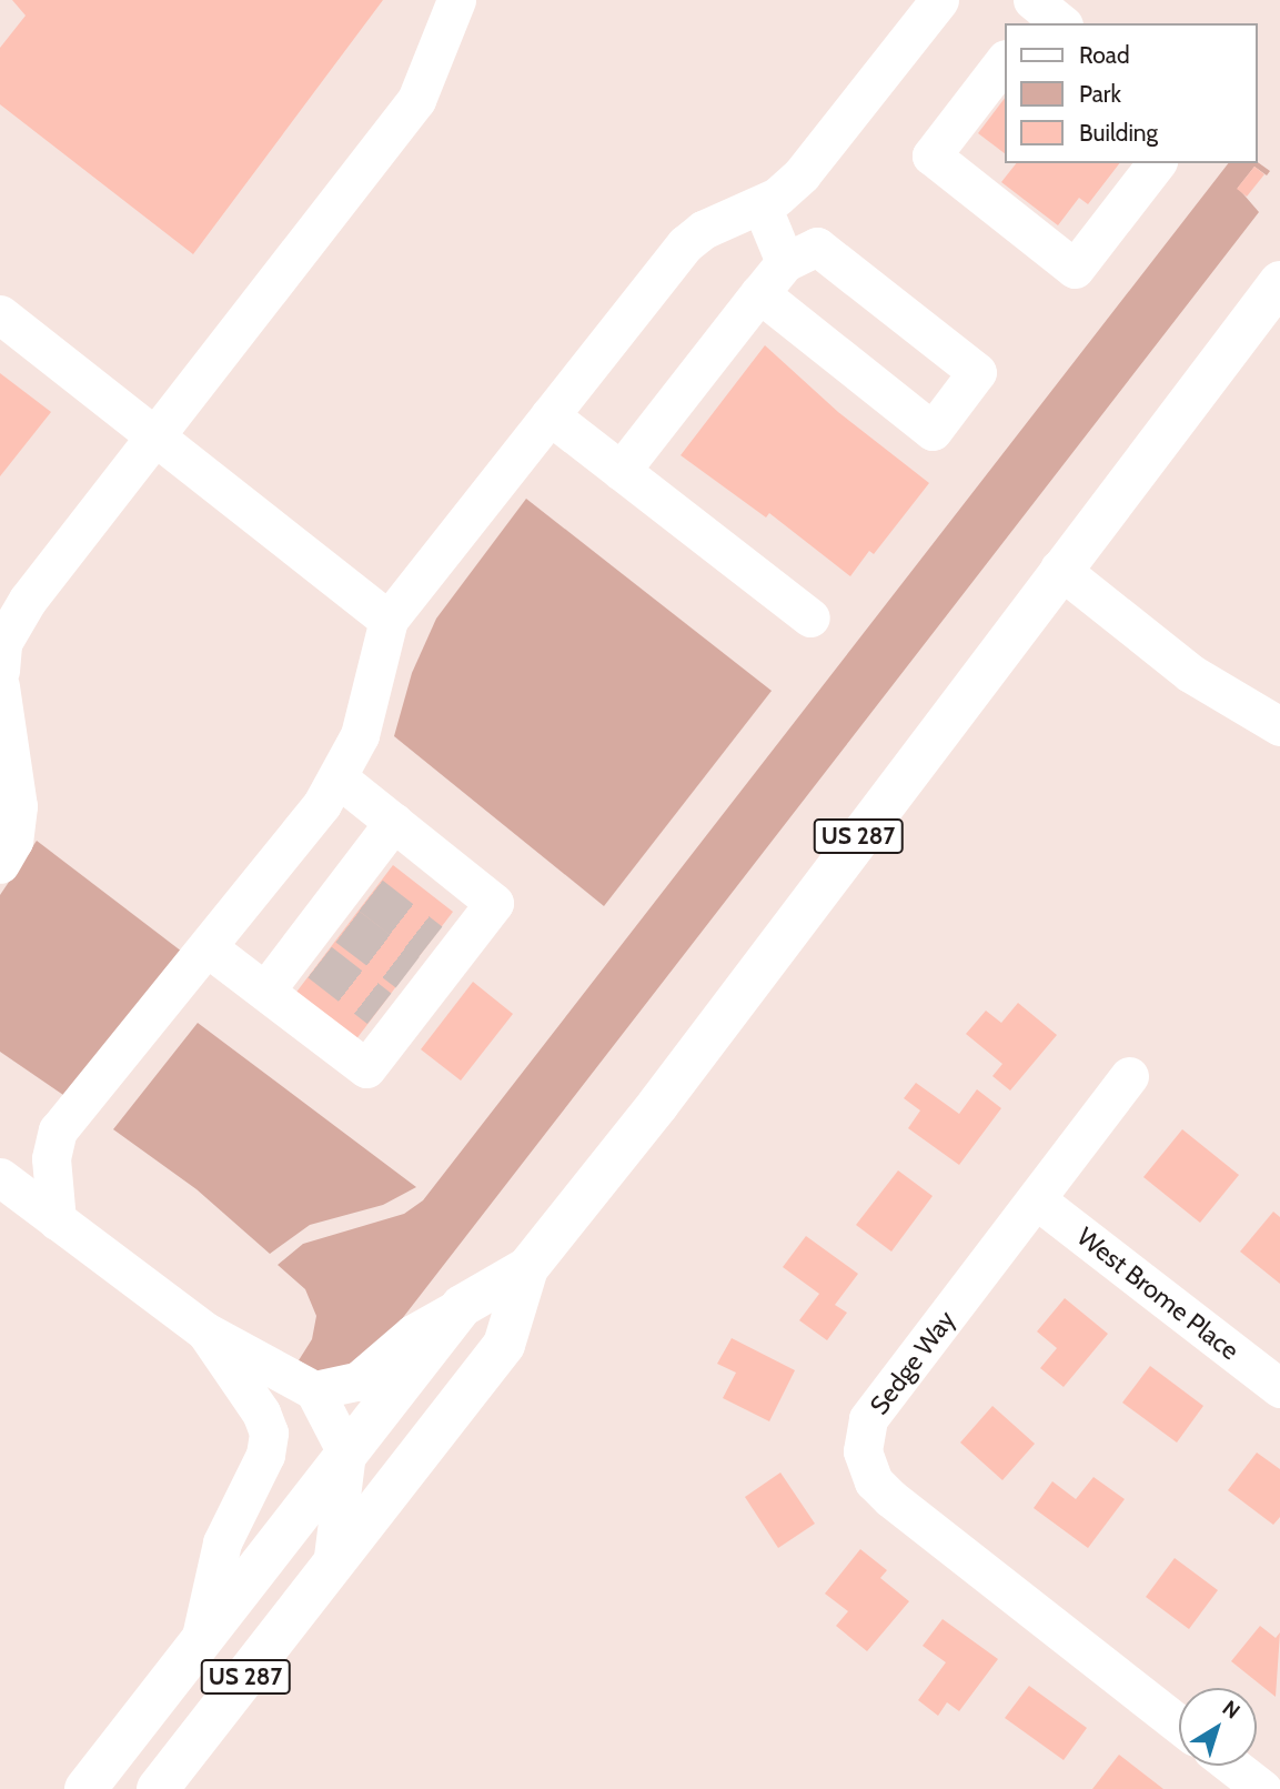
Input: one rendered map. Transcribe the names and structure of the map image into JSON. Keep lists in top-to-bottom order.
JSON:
{
  "streets": {
    "main road": ["US 287"],
    "street": ["West Brome Place", "Sedge Way"]
  },
  "crossings": [
    ["West Brome Place", "Sedge Way"]
  ],
  "legend": ["Road", "Park", "Building"],
  "north": "top right"
}
